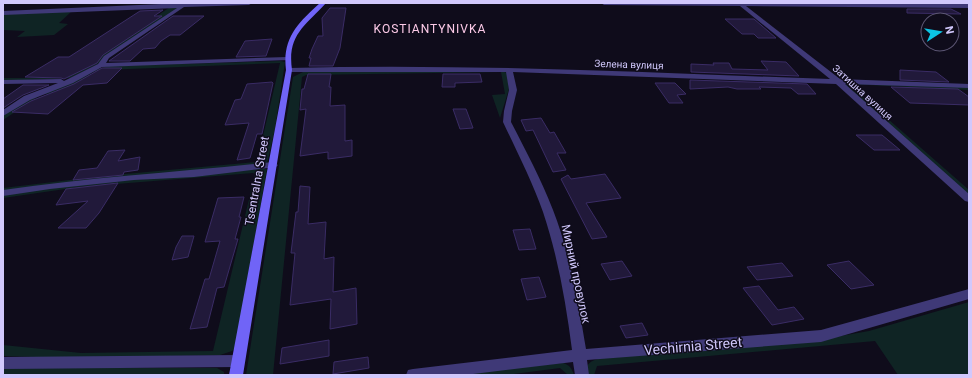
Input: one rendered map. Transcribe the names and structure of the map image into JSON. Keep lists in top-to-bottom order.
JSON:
{
  "streets": {
    "street": [
      "Зелена вулиця",
      "Затишна вулиця",
      "Tsentralna Street",
      "Мирний провулок",
      "Vechirnia Street"
    ]
  },
  "crossings": [
    ["Зелена вулиця", "Затишна вулиця"],
    ["Зелена вулиця", "Tsentralna Street"],
    ["Зелена вулиця", "Мирний провулок"],
    ["Мирний провулок", "Vechirnia Street"]
  ],
  "districts": ["KOSTIANTYNIVKA"],
  "north": "right"
}
